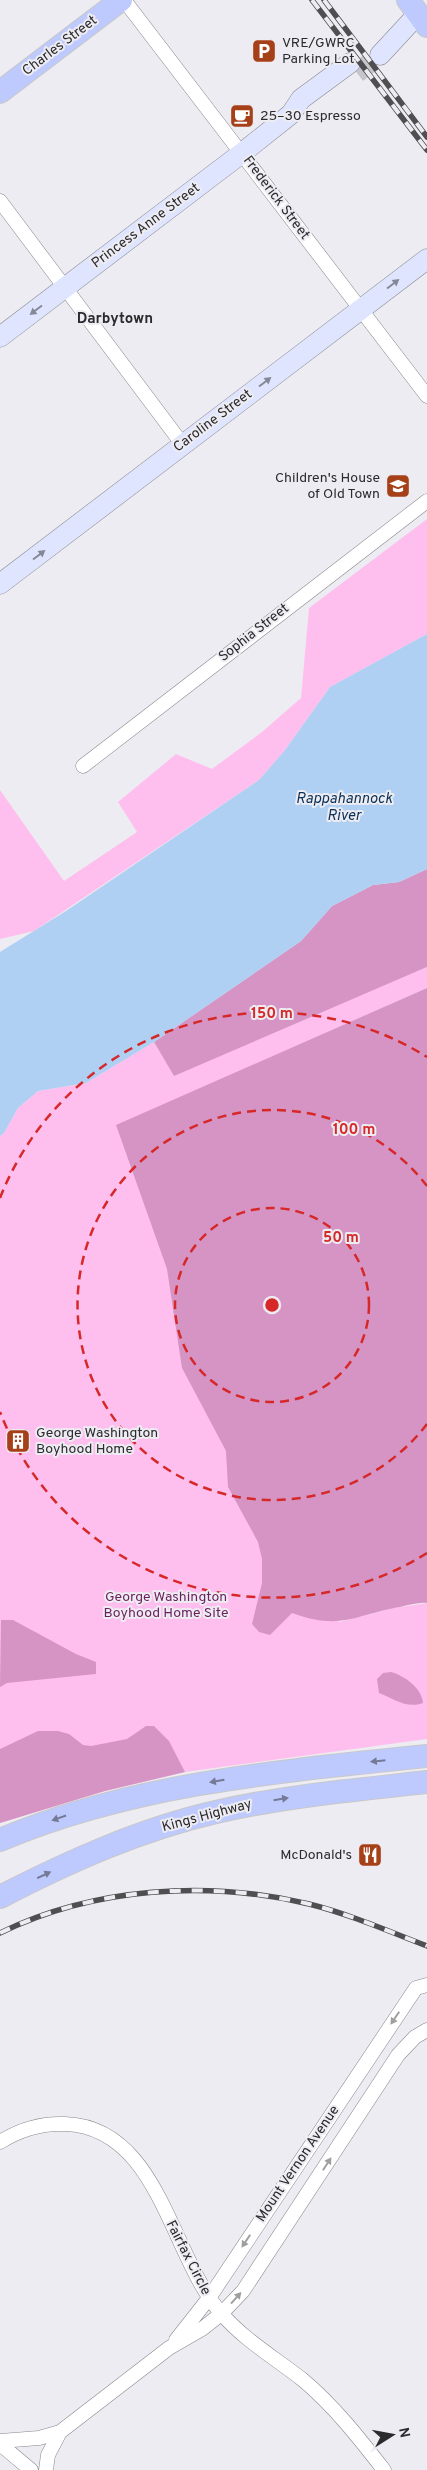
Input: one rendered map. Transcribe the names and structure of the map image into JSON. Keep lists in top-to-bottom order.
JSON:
{
  "streets": {
    "main road": ["Charles Street", "Kings Highway"],
    "street": [
      "Frederick Street",
      "Princess Anne Street",
      "Caroline Street",
      "Sophia Street",
      "Mount Vernon Avenue",
      "Fairfax Circle"
    ]
  },
  "crossings": [
    ["Charles Street", "Frederick Street"],
    ["Frederick Street", "Princess Anne Street"],
    ["Frederick Street", "Caroline Street"],
    ["Mount Vernon Avenue", "Fairfax Circle"]
  ],
  "one_way": ["Caroline Street"],
  "districts": ["Darbytown"],
  "water": ["Rappahannock River"],
  "parks": ["George Washington Boyhood Home Site"],
  "places": {
    "parking": ["VRE/GWRC Parking Lot"],
    "cafe": ["25–30 Espresso"],
    "school or university": ["Children's House of Old Town"],
    "building": ["George Washington Boyhood Home"],
    "restaurant": ["McDonald's"]
  },
  "north": "right",
  "rings": ["150 m", "100 m", "50 m"]
}
